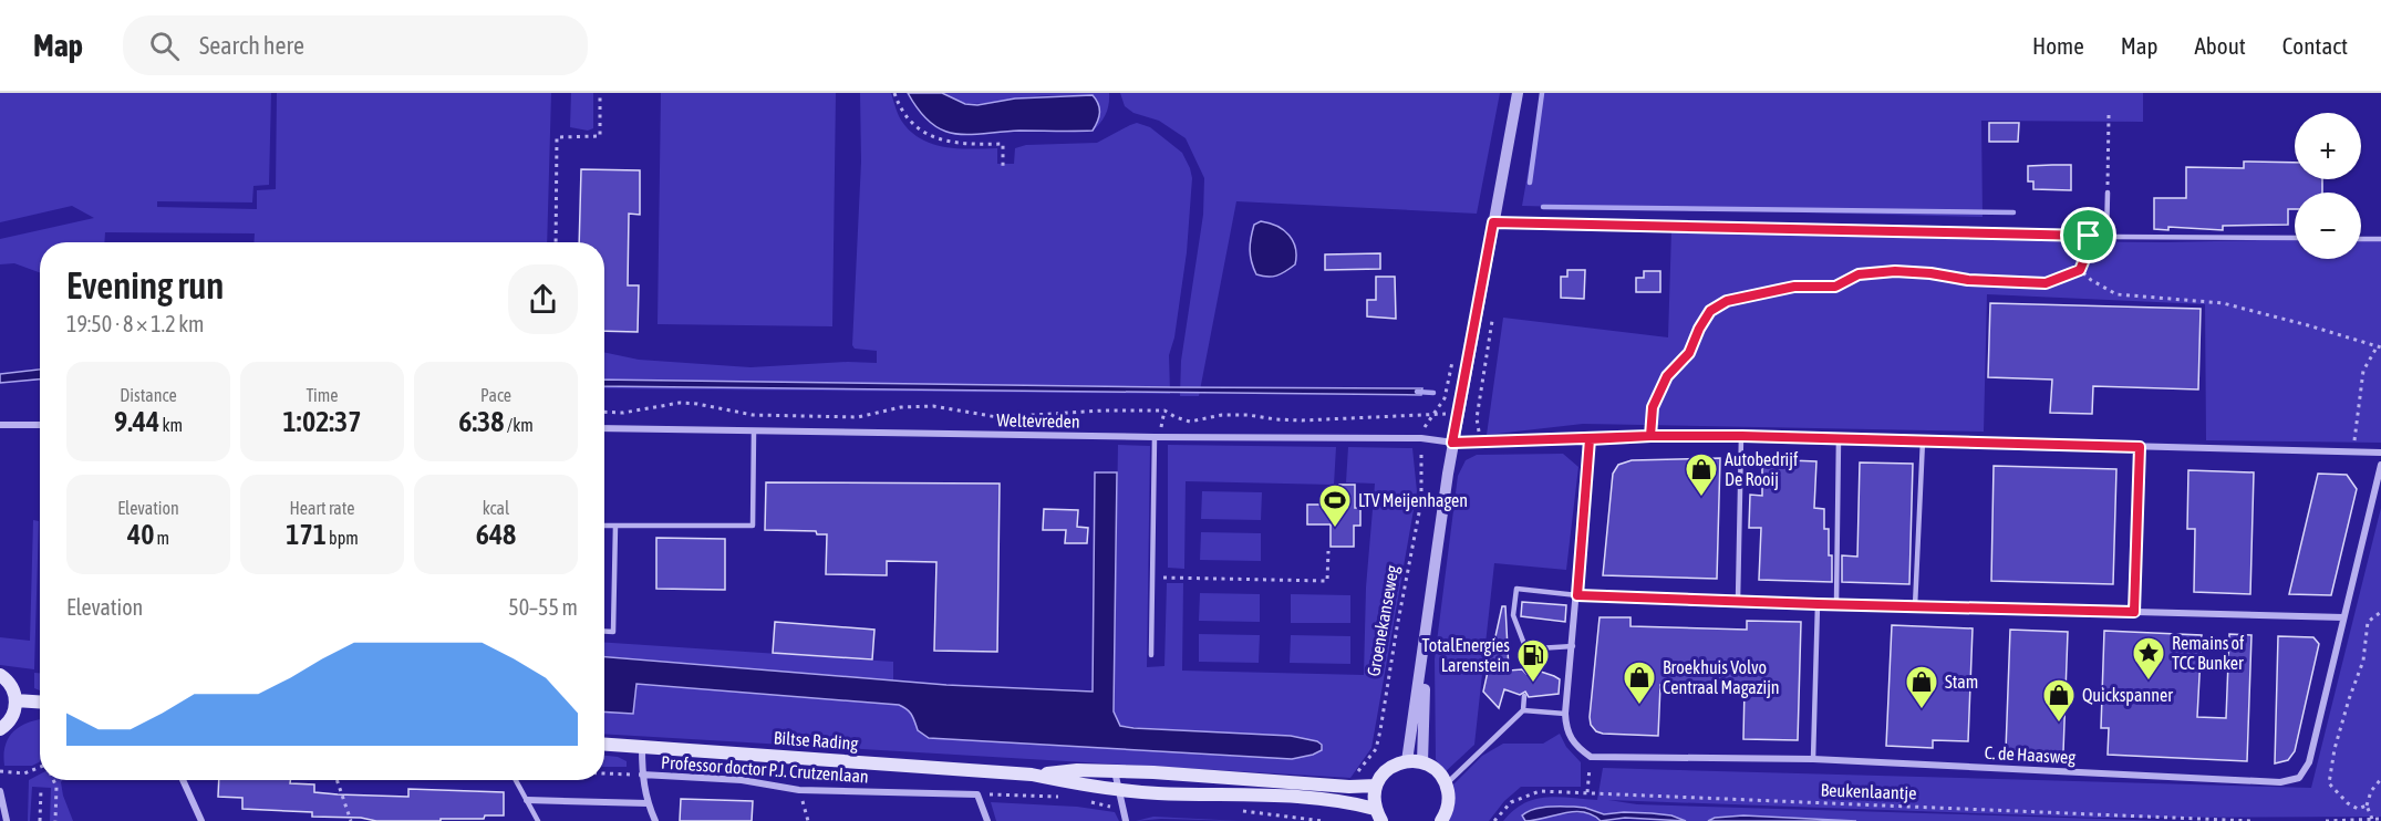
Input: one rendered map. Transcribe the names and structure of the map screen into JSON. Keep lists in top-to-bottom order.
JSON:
{
  "streets": {
    "main road": ["Biltse Rading"],
    "street": ["Weltevreden", "C. de Haasweg", "Professor doctor P.J. Crutzenlaan"],
    "path": ["Groenekanseweg", "Beukenlaantje"]
  },
  "crossings": [
    ["Weltevreden", "Groenekanseweg"],
    ["Groenekanseweg", "Biltse Rading"],
    ["Biltse Rading", "Professor doctor P.J. Crutzenlaan"]
  ],
  "places": {
    "shop": [
      "Autobedrijf De Rooij",
      "Broekhuis Volvo Centraal Magazijn",
      "Stam",
      "Quickspanner"
    ],
    "sports": ["LTV Meijenhagen"],
    "place": ["Remains of TCC Bunker"],
    "fuel station": ["TotalEnergies Larenstein"]
  },
  "page": {
    "header": "Map",
    "search": "Search here",
    "nav": [
      "Home",
      "Map",
      "About",
      "Contact"
    ],
    "map_buttons": ["+", "−"],
    "heading": ["Evening run", "19:50 · 8 × 1.2 km"],
    "stats": [
      ["Distance", "9.44 km"],
      ["Time", "1:02:37"],
      ["Pace", "6:38 /km"],
      ["Elevation", "40 m"],
      ["Heart rate", "171 bpm"],
      ["kcal", "648"]
    ],
    "chart": ["Elevation", "50–55 m"]
  }
}
